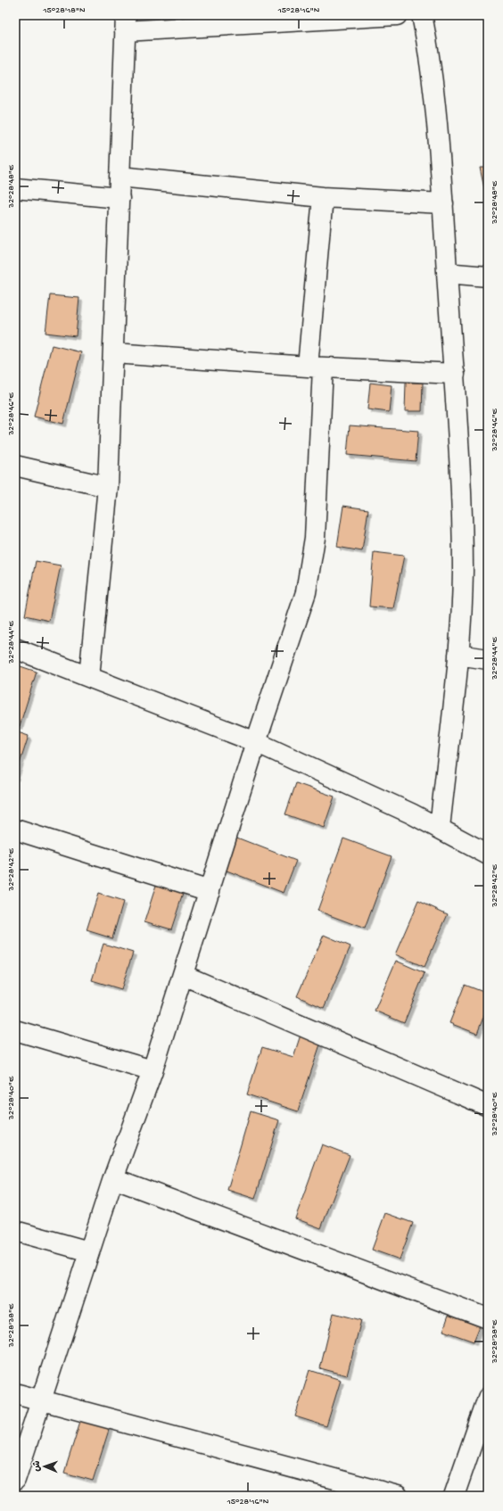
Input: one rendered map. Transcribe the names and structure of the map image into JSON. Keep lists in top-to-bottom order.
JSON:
{
  "north": "left",
  "coordinates": [
    "15°28'18\"N",
    "15°28'16\"N",
    "32°28'48\"E",
    "32°28'46\"E",
    "32°28'44\"E",
    "32°28'42\"E",
    "32°28'40\"E",
    "32°28'38\"E"
  ]
}
